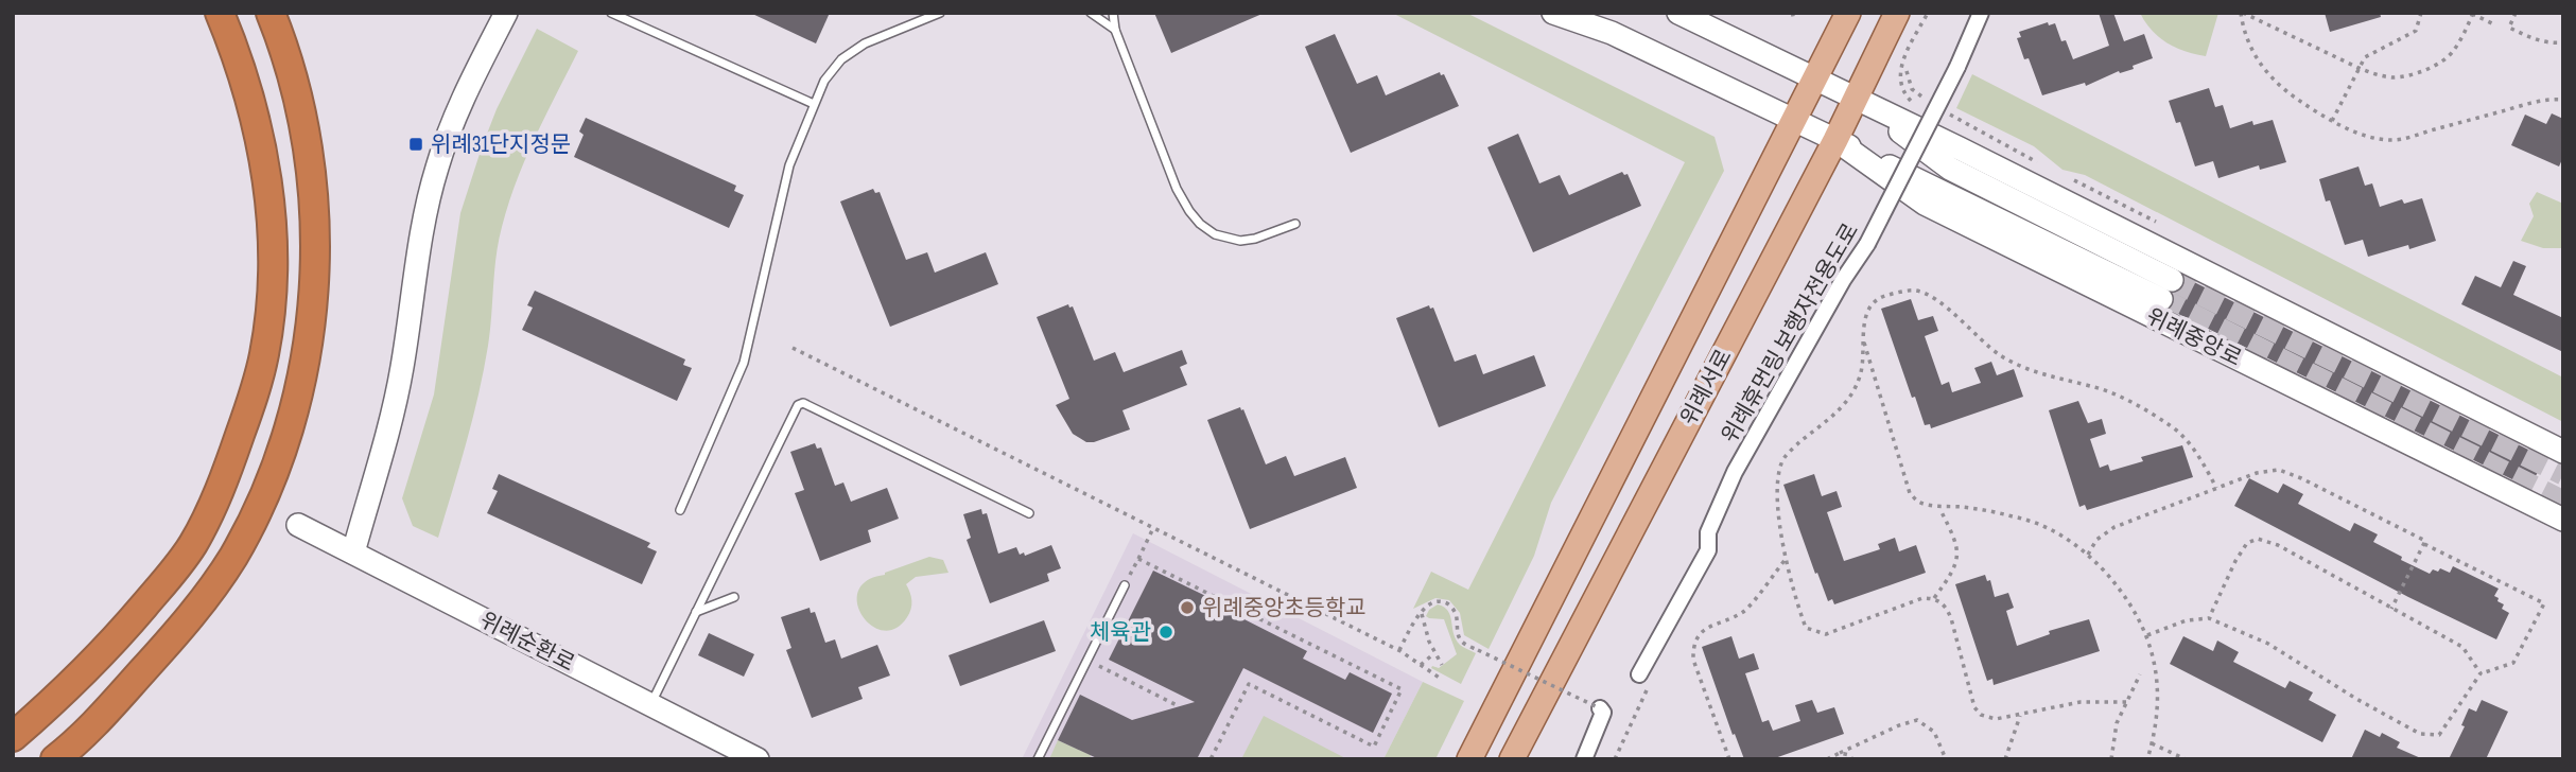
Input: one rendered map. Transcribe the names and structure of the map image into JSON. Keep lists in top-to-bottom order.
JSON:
{
  "streets": {
    "main road": ["위례중앙로", "위례서로", "위례순환로"],
    "street": ["위례휴먼링 보행자전용도로"]
  },
  "crossings": [
    ["위례중앙로", "위례서로"]
  ],
  "places": {
    "transit": ["위례31단지정문"],
    "other": ["위례중앙초등학교", "체육관"]
  }
}
